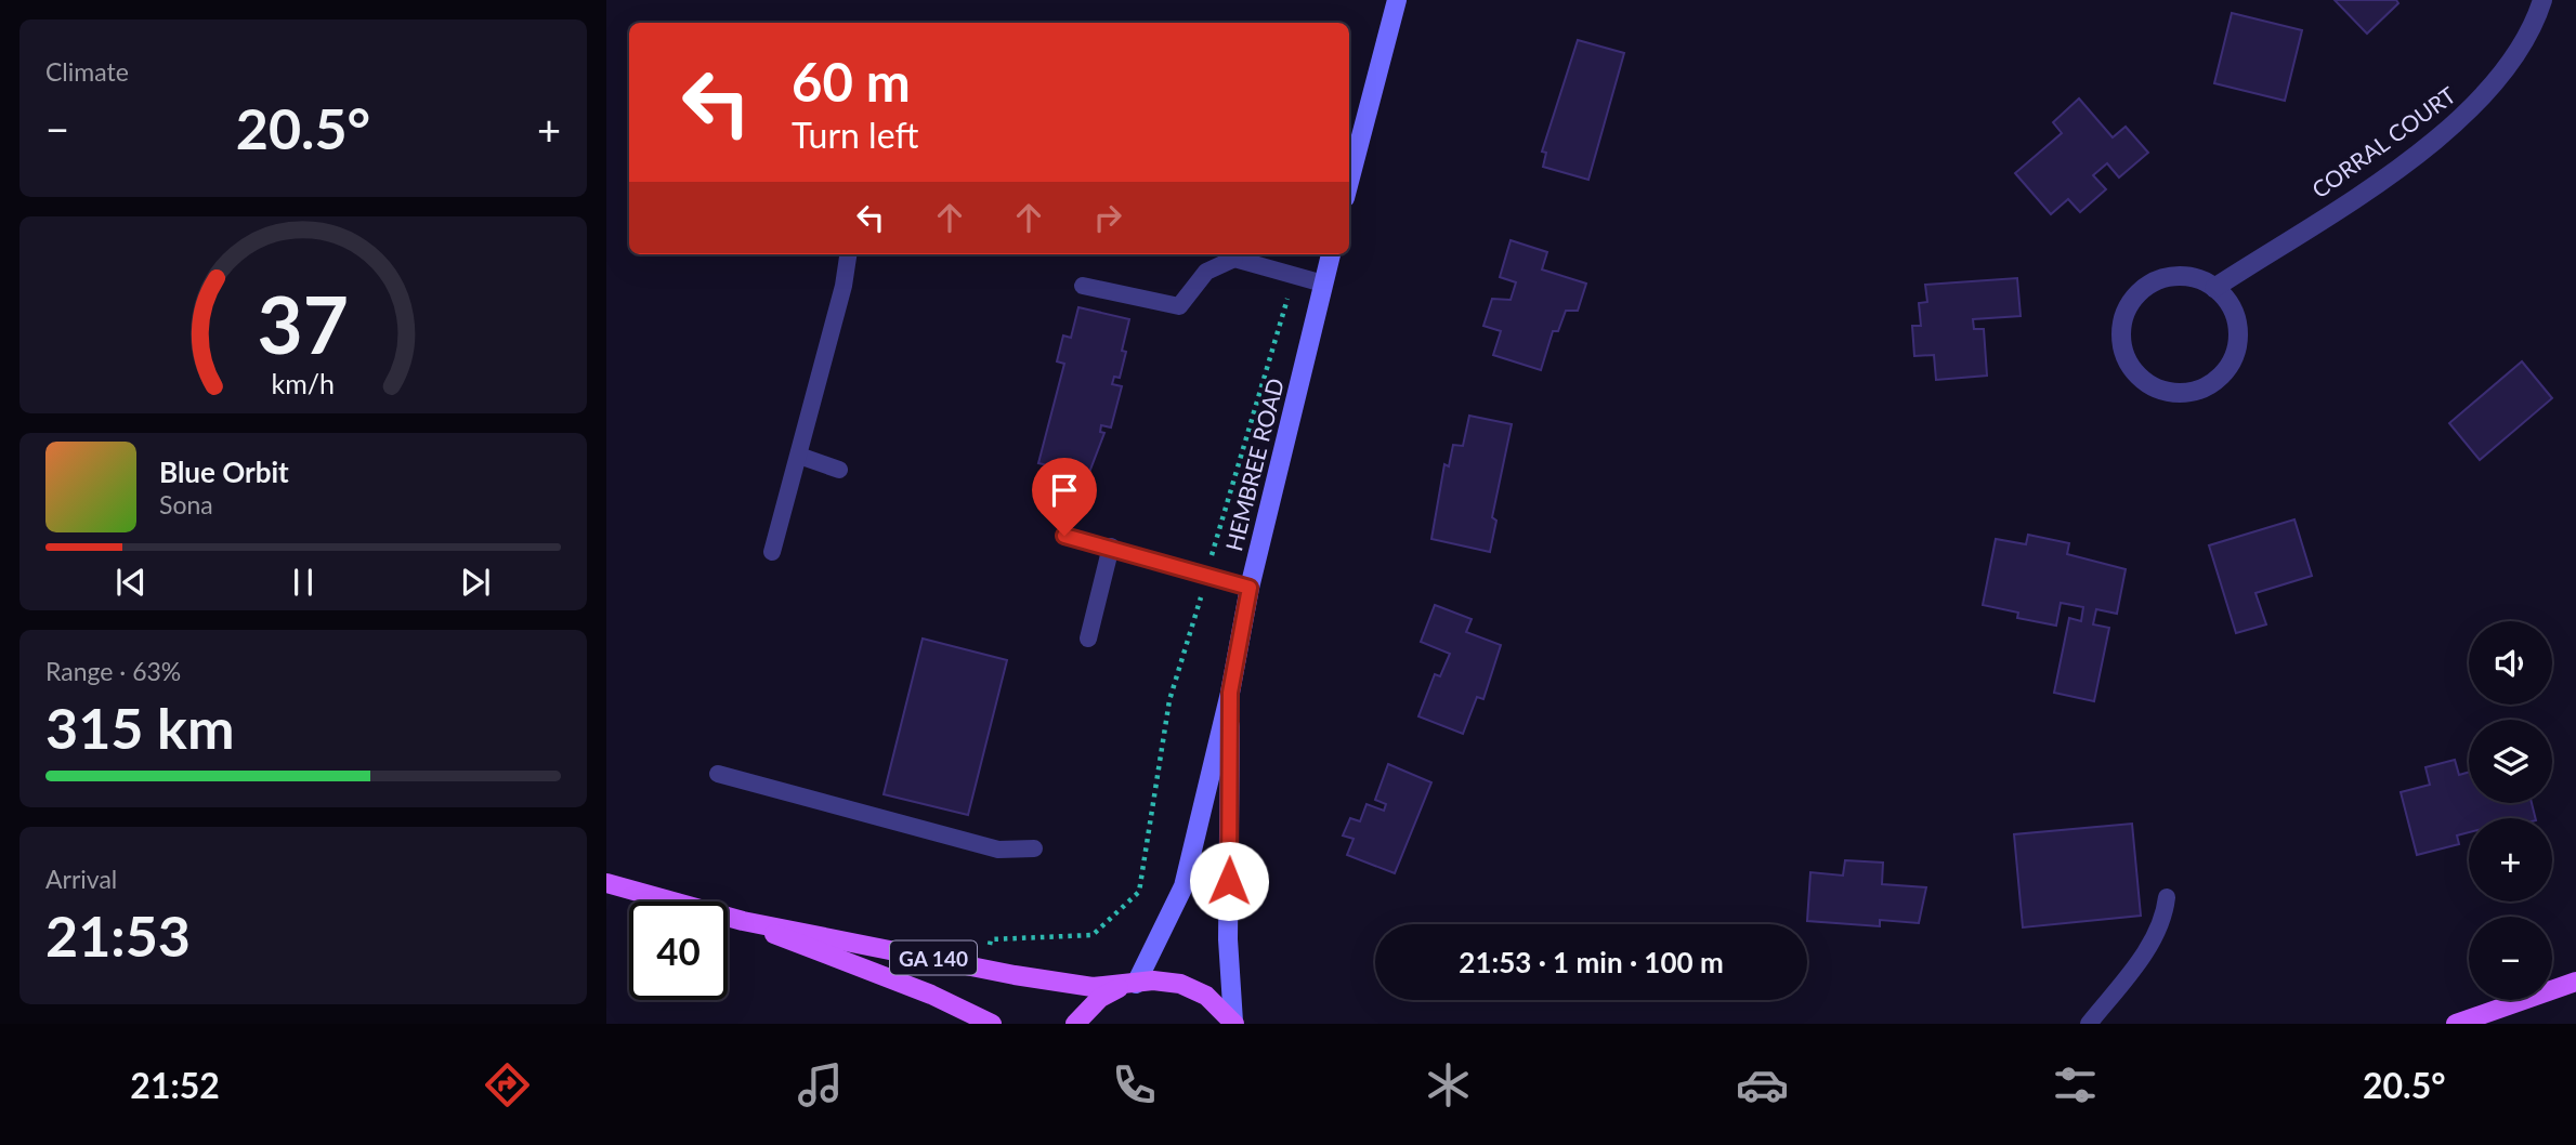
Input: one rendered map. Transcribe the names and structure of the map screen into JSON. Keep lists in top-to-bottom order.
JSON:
{
  "streets": {
    "main road": ["GA 140"],
    "street": ["CORRAL COURT", "HEMBREE ROAD"]
  },
  "crossings": [
    ["HEMBREE ROAD", "GA 140"]
  ],
  "page": {
    "tile": [
      "Climate",
      ["Range · 63%", "315 km"],
      ["Arrival", "21:53"]
    ],
    "turn": ["60 m", "Turn left"],
    "heat": ["−", "20.5°", "+"],
    "song": ["Blue Orbit", "Sona"],
    "map_buttons": ["+", "−"],
    "limit": "40",
    "trip": "21:53 · 1 min · 100 m",
    "tabs": ["21:52", "20.5°"],
    "gauge": ["37", "km/h"]
  }
}
